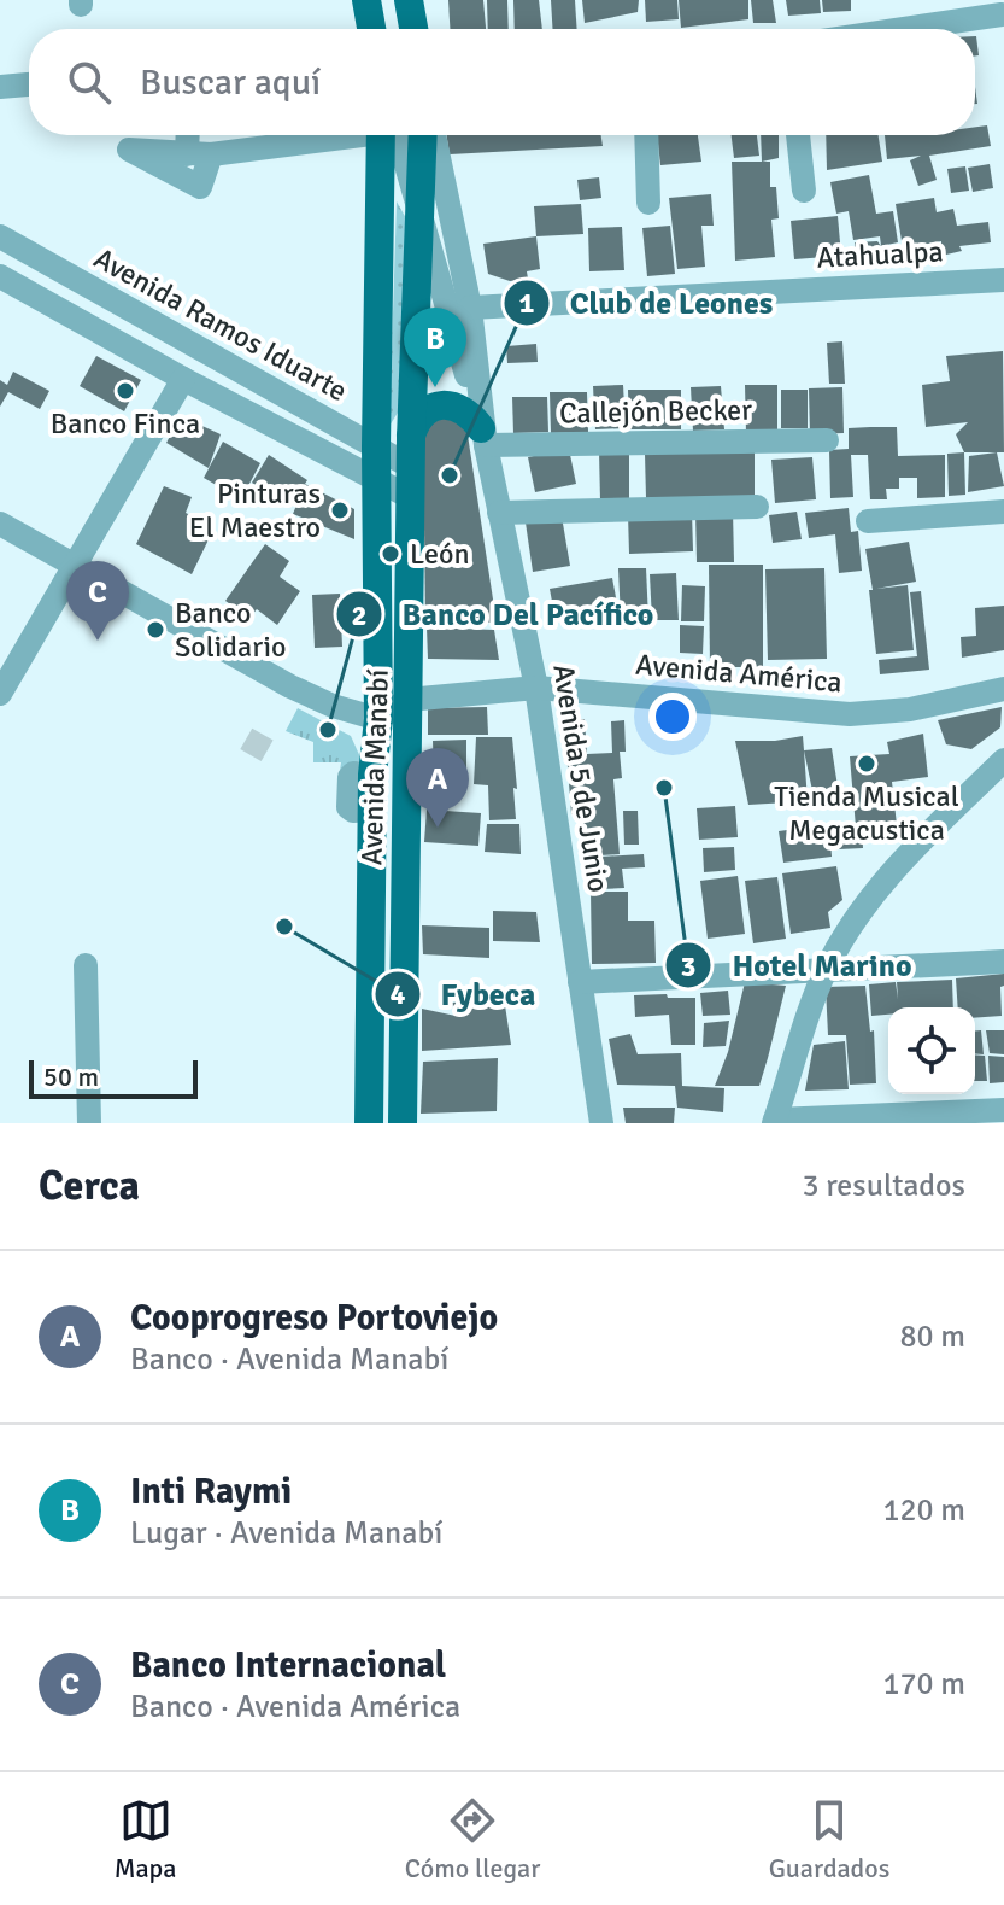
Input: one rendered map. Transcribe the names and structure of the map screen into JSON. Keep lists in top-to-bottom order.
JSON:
{
  "streets": {
    "main road": ["Avenida Manabí"],
    "street": [
      "Atahualpa",
      "Avenida Ramos Iduarte",
      "Callejón Becker",
      "Avenida América",
      "Avenida 5 de Junio"
    ]
  },
  "crossings": [
    ["Atahualpa", "Avenida 5 de Junio"],
    ["Avenida Ramos Iduarte", "Avenida Manabí"],
    ["Callejón Becker", "Avenida 5 de Junio"],
    ["Avenida América", "Avenida Manabí"],
    ["Avenida América", "Avenida 5 de Junio"],
    ["Avenida Manabí", "Avenida 5 de Junio"]
  ],
  "places": [
    "Banco Finca",
    "Club de Leones",
    "Pinturas El Maestro",
    "León",
    "Banco Solidario",
    "Banco Del Pacífico",
    "Tienda Musical Megacustica",
    "Hotel Marino",
    "Fybeca"
  ],
  "scale_bar": "50 m",
  "page": {
    "search": "Buscar aquí",
    "pins": ["B", "C", "A"],
    "scale": "50 m",
    "heading": ["Cerca", "3 resultados"],
    "list": [
      {
        "mark": "A",
        "name": "Cooprogreso Portoviejo",
        "note": "Banco · Avenida Manabí",
        "value": "80 m"
      },
      {
        "mark": "B",
        "name": "Inti Raymi",
        "note": "Lugar · Avenida Manabí",
        "value": "120 m"
      },
      {
        "mark": "C",
        "name": "Banco Internacional",
        "note": "Banco · Avenida América",
        "value": "170 m"
      }
    ],
    "nav": ["Mapa", "Cómo llegar", "Guardados"]
  }
}
